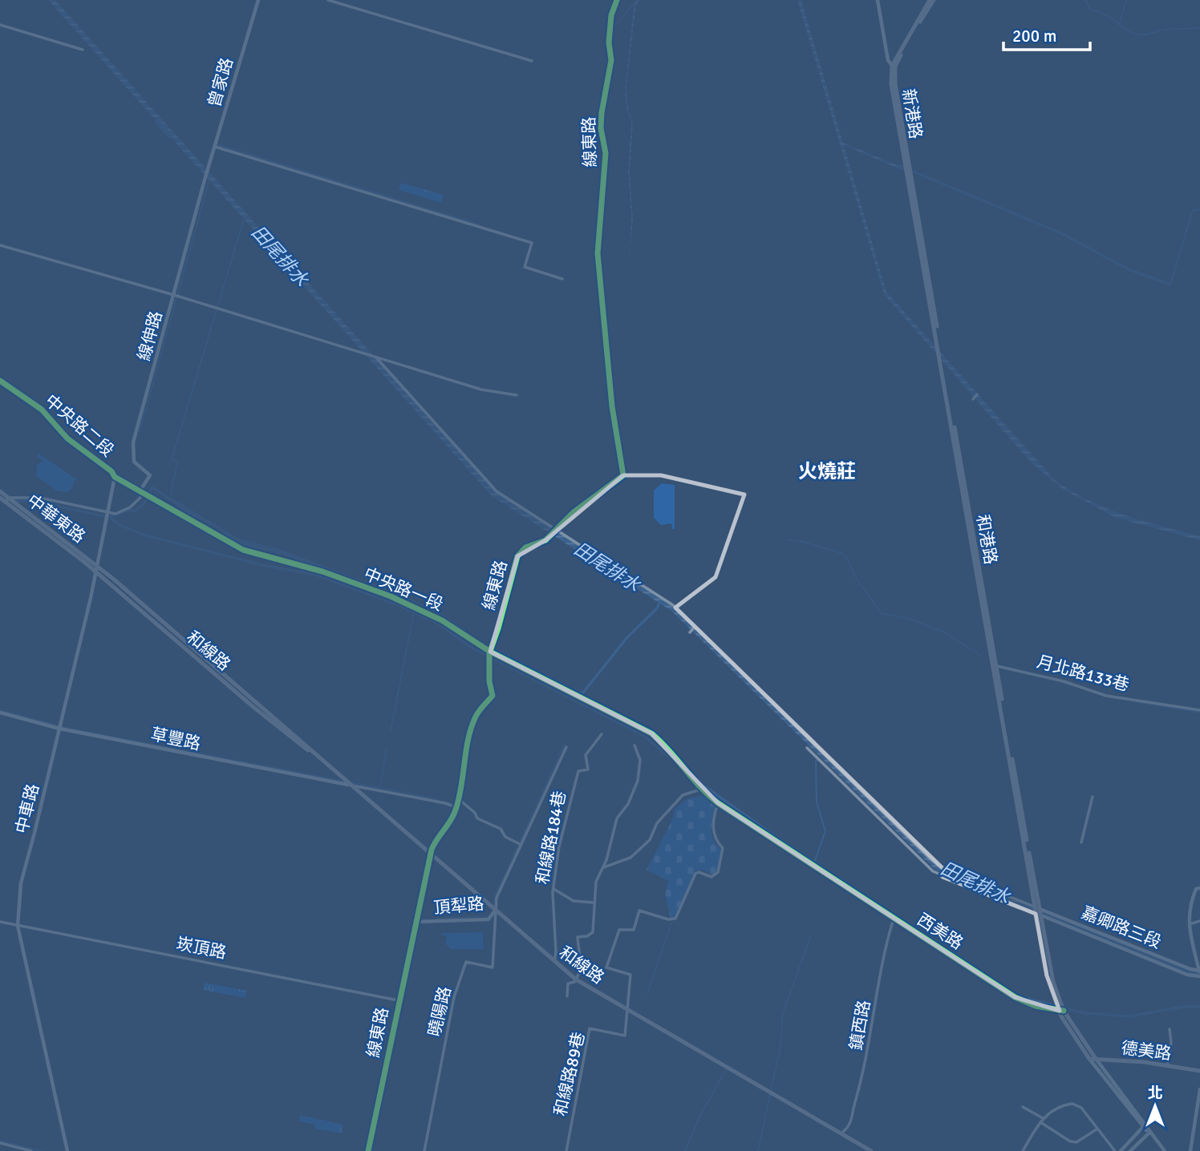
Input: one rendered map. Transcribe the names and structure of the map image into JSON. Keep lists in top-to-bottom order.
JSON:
{
  "streets": {
    "main road": [
      "新港路",
      "中華東路",
      "和港路",
      "和線路",
      "德美路"
    ],
    "street": [
      "曾家路",
      "線東路",
      "線伸路",
      "中央路二段",
      "中央路一段",
      "月北路133巷",
      "草豐路",
      "中車路",
      "和線路184巷",
      "頂犁路",
      "嘉卿路三段",
      "西美路",
      "崁頂路",
      "曉陽路",
      "鎮西路",
      "和線路89巷"
    ]
  },
  "crossings": [
    ["曾家路", "線伸路"],
    ["新港路", "和港路"],
    ["線東路", "中央路一段"],
    ["線東路", "和線路"],
    ["線東路", "頂犁路"],
    ["線東路", "崁頂路"],
    ["線伸路", "中央路二段"],
    ["線伸路", "中央路一段"],
    ["中央路二段", "中央路一段"],
    ["中華東路", "和線路"],
    ["中華東路", "中車路"],
    ["和港路", "月北路133巷"],
    ["和港路", "嘉卿路三段"],
    ["和港路", "西美路"],
    ["中央路一段", "西美路"],
    ["和線路", "草豐路"],
    ["和線路", "中車路"],
    ["和線路", "和線路184巷"],
    ["和線路", "頂犁路"],
    ["和線路", "曉陽路"],
    ["和線路", "鎮西路"],
    ["和線路", "和線路89巷"],
    ["草豐路", "中車路"],
    ["中車路", "崁頂路"],
    ["頂犁路", "曉陽路"],
    ["西美路", "鎮西路"]
  ],
  "districts": ["火燒莊"],
  "water": ["田尾排水"],
  "scale_bar": "200 m",
  "north": "top"
}
